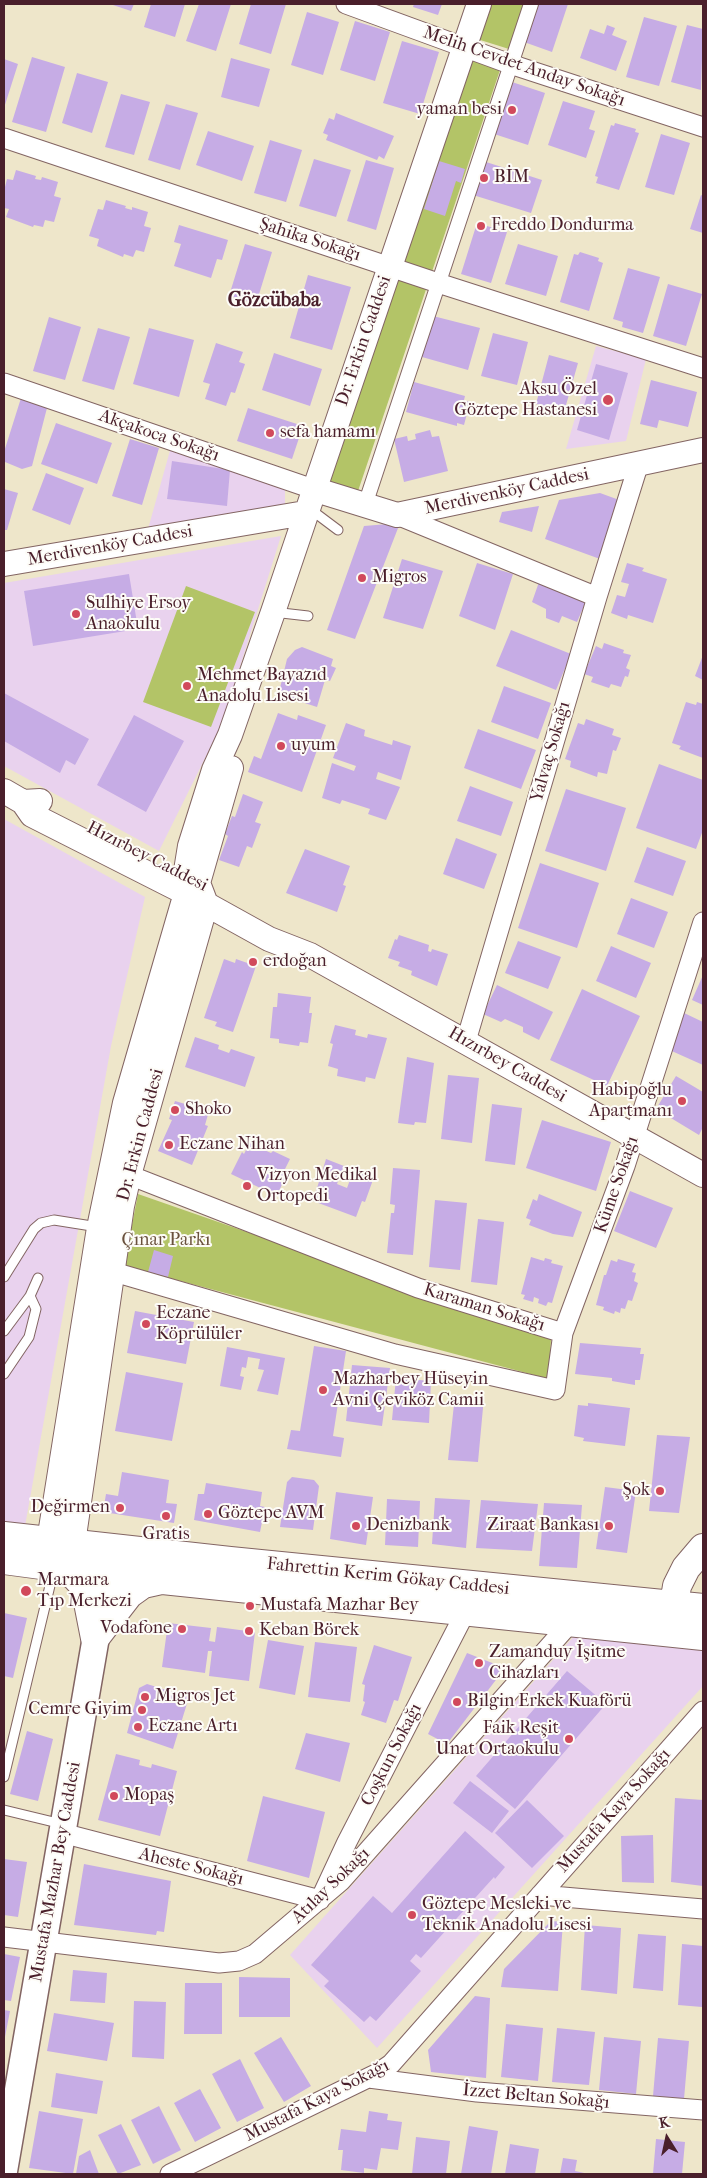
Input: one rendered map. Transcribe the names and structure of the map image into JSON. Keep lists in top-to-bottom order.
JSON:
{
  "streets": {
    "main road": ["Fahrettin Kerim Gökay Caddesi", "Mustafa Mazhar Bey Caddesi"],
    "street": [
      "Melih Cevdet Anday Sokağı",
      "Şahika Sokağı",
      "Dr. Erkin Caddesi",
      "Akçakoca Sokağı",
      "Merdivenköy Caddesi",
      "Yalvaç Sokağı",
      "Hızırbey Caddesi",
      "Küme Sokağı",
      "Karaman Sokağı",
      "Coşkun Sokağı",
      "Mustafa Kaya Sokağı",
      "Aheste Sokağı",
      "Atılay Sokağı",
      "İzzet Beltan Sokağı"
    ]
  },
  "crossings": [
    ["Melih Cevdet Anday Sokağı", "Dr. Erkin Caddesi"],
    ["Şahika Sokağı", "Dr. Erkin Caddesi"],
    ["Dr. Erkin Caddesi", "Akçakoca Sokağı"],
    ["Dr. Erkin Caddesi", "Merdivenköy Caddesi"],
    ["Dr. Erkin Caddesi", "Hızırbey Caddesi"],
    ["Dr. Erkin Caddesi", "Karaman Sokağı"],
    ["Dr. Erkin Caddesi", "Fahrettin Kerim Gökay Caddesi"],
    ["Akçakoca Sokağı", "Merdivenköy Caddesi"],
    ["Merdivenköy Caddesi", "Yalvaç Sokağı"],
    ["Yalvaç Sokağı", "Hızırbey Caddesi"],
    ["Hızırbey Caddesi", "Küme Sokağı"],
    ["Küme Sokağı", "Karaman Sokağı"],
    ["Fahrettin Kerim Gökay Caddesi", "Coşkun Sokağı"],
    ["Fahrettin Kerim Gökay Caddesi", "Mustafa Mazhar Bey Caddesi"],
    ["Fahrettin Kerim Gökay Caddesi", "Atılay Sokağı"],
    ["Coşkun Sokağı", "Aheste Sokağı"],
    ["Coşkun Sokağı", "Atılay Sokağı"],
    ["Mustafa Kaya Sokağı", "İzzet Beltan Sokağı"],
    ["Aheste Sokağı", "Mustafa Mazhar Bey Caddesi"],
    ["Aheste Sokağı", "Atılay Sokağı"],
    ["Mustafa Mazhar Bey Caddesi", "Atılay Sokağı"]
  ],
  "districts": ["Gözcübaba"],
  "parks": ["Çınar Parkı"],
  "places": [
    "yaman besi",
    "BİM",
    "Freddo Dondurma",
    "Aksu Özel Göztepe Hastanesi",
    "sefa hamamı",
    "Migros",
    "Sulhiye Ersoy Anaokulu",
    "Mehmet Bayazıd Anadolu Lisesi",
    "uyum",
    "erdoğan",
    "Habipoğlu Apartmanı",
    "Shoko",
    "Eczane Nihan",
    "Vizyon Medikal Ortopedi",
    "Eczane Köprülüler",
    "Mazharbey Hüseyin Avni Çeviköz Camii",
    "Şok",
    "Değirmen",
    "Göztepe AVM",
    "Gratis",
    "Denizbank",
    "Ziraat Bankası",
    "Marmara Tıp Merkezi",
    "Mustafa Mazhar Bey",
    "Vodafone",
    "Keban Börek",
    "Zamanduy İşitme Cihazları",
    "Migros Jet",
    "Bilgin Erkek Kuaförü",
    "Cemre Giyim",
    "Eczane Artı",
    "Faik Reşit Unat Ortaokulu",
    "Mopaş",
    "Göztepe Mesleki ve Teknik Anadolu Lisesi"
  ],
  "north": "top"
}
